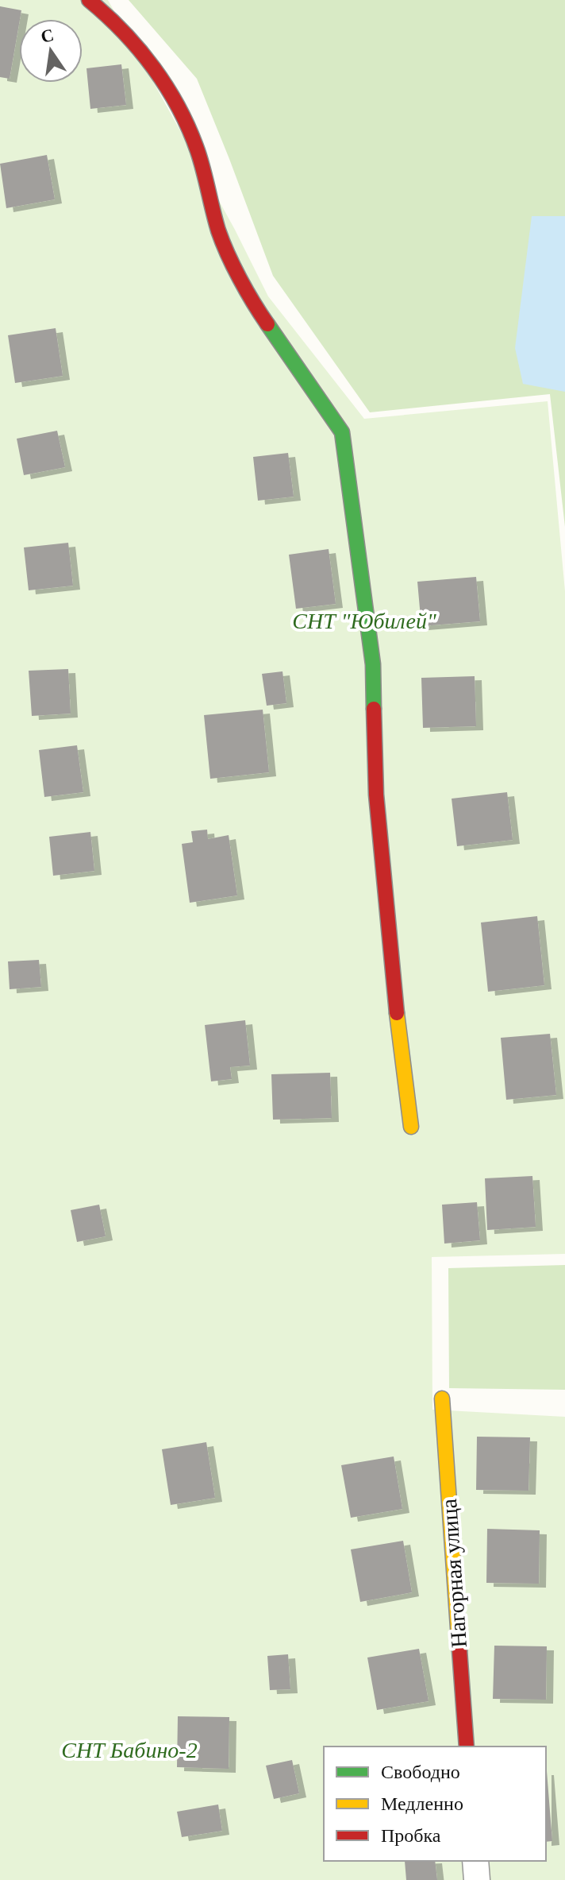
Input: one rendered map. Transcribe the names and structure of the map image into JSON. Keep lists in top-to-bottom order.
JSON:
{
  "streets": {
    "street": ["Нагорная улица"]
  },
  "parks": ["СНТ \"Юбилей\"", "СНТ Бабино-2"],
  "legend": ["Свободно", "Медленно", "Пробка"],
  "north": "top"
}
